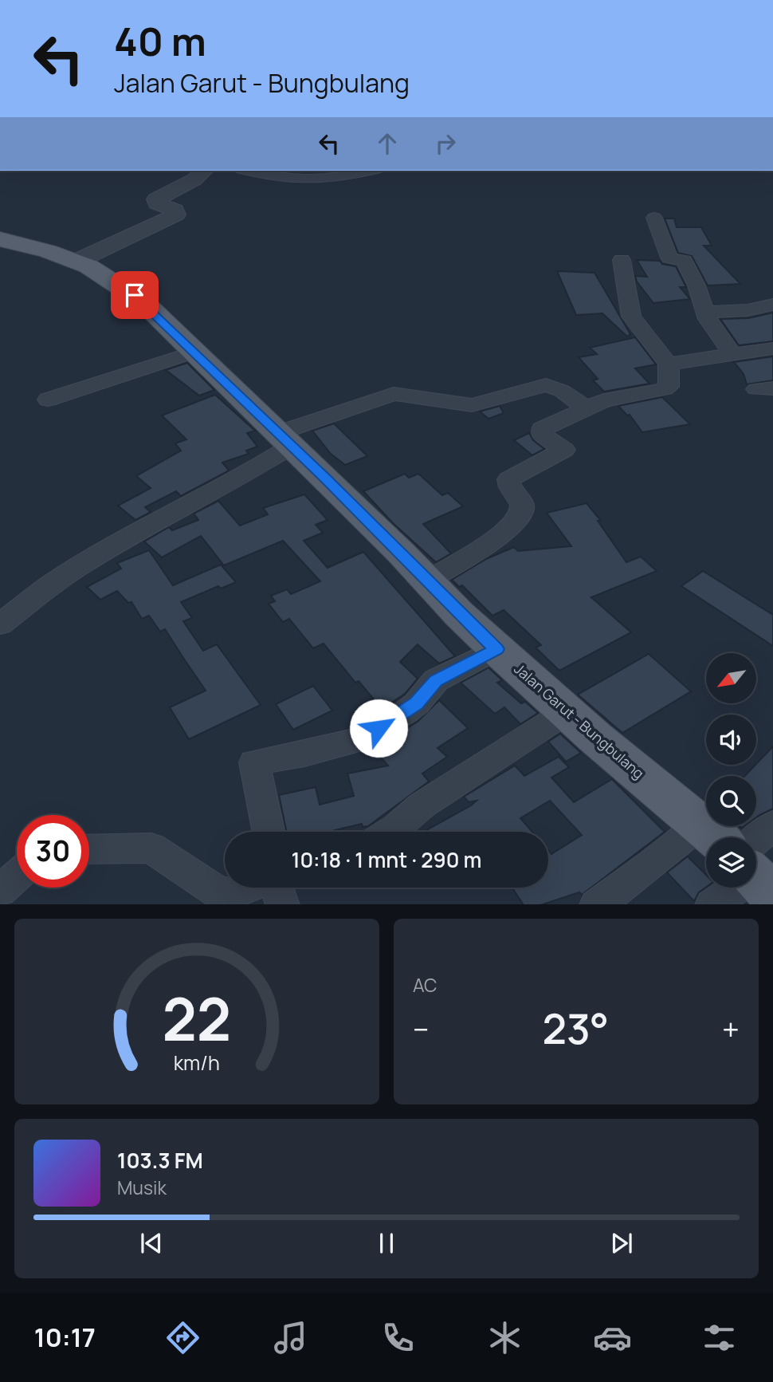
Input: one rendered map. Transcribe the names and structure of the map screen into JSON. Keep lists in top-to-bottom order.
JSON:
{
  "streets": {
    "main road": ["Jalan Garut - Bungbulang"]
  },
  "north": "bottom left",
  "page": {
    "turn": ["40 m", "Jalan Garut - Bungbulang"],
    "limit": "30",
    "trip": "10:18 · 1 mnt · 290 m",
    "tile": "AC",
    "heat": ["−", "23°", "+"],
    "song": ["103.3 FM", "Musik"],
    "tabs": "10:17",
    "gauge": ["22", "km/h"]
  }
}
